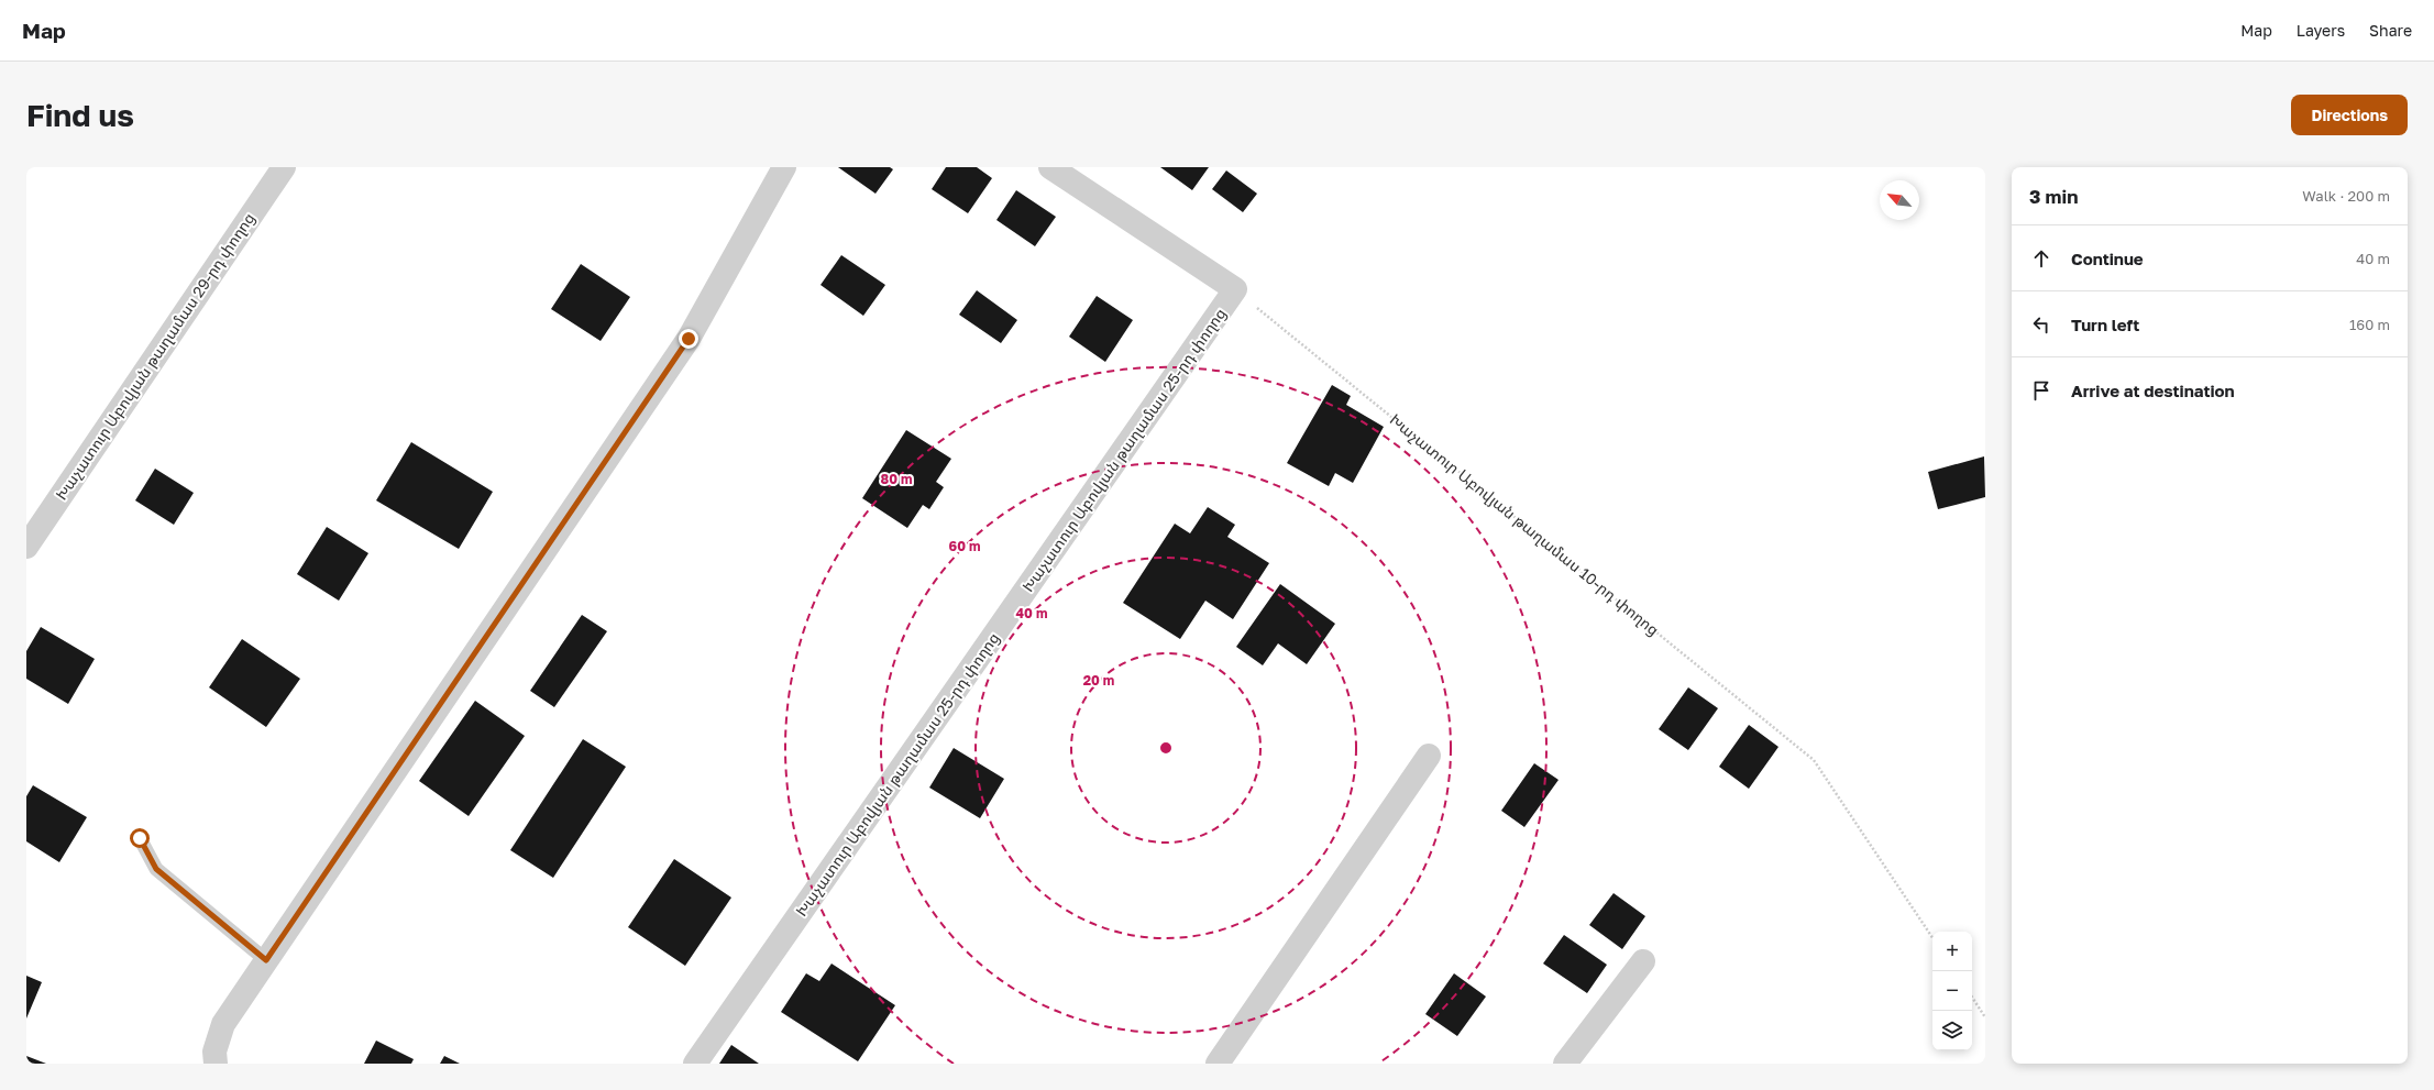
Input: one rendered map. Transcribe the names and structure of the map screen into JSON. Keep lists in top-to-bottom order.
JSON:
{
  "streets": {
    "street": ["Խաչատուր Աբովյան թաղամաս 29-րդ փողոց", "Խաչատուր Աբովյան թաղամաս 25-րդ փողոց"],
    "path": ["Խաչատուր Աբովյան թաղամաս 10-րդ փողոց"]
  },
  "crossings": [
    ["Խաչատուր Աբովյան թաղամաս 25-րդ փողոց", "Խաչատուր Աբովյան թաղամաս 10-րդ փողոց"]
  ],
  "north": "top left",
  "page": {
    "header": "Map",
    "nav": ["Map", "Layers", "Share"],
    "buttons": "Directions",
    "title": "Find us",
    "heading": ["3 min", "Walk · 200 m"],
    "list": [
      ["Continue", "40 m"],
      ["Turn left", "160 m"],
      "Arrive at destination"
    ],
    "map_buttons": ["+", "−"]
  },
  "rings": [
    "80 m",
    "60 m",
    "40 m",
    "20 m"
  ]
}
